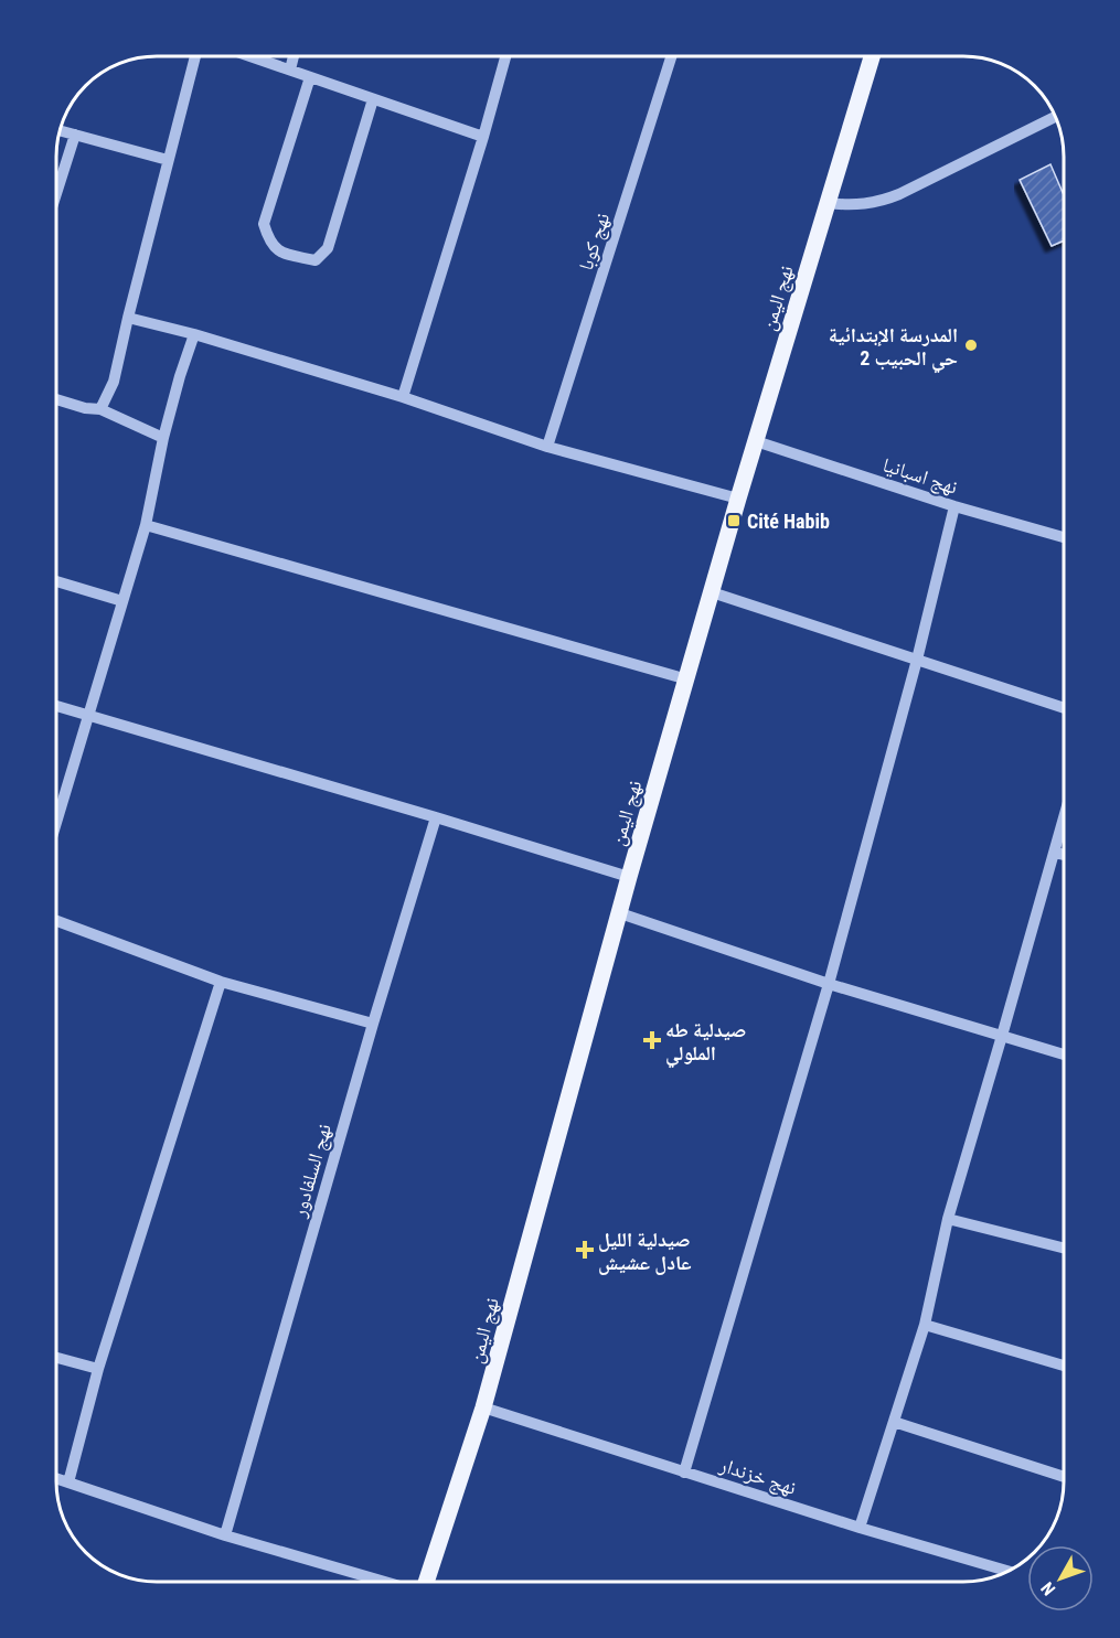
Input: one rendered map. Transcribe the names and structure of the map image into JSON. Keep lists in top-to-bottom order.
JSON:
{
  "streets": {
    "main road": ["نهج اليمن"],
    "street": [
      "نهج كوبا",
      "نهج اسبانيا",
      "نهج السلفادور",
      "نهج خزندار"
    ]
  },
  "crossings": [
    ["نهج اليمن", "نهج اسبانيا"],
    ["نهج اليمن", "نهج خزندار"]
  ],
  "places": {
    "other": ["المدرسة الإبتدائية حي الحبيب 2"],
    "transit": ["Cité Habib"],
    "health": ["صيدلية طه الملولي", "صيدلية الليل عادل عشيش"]
  },
  "north": "bottom left"
}
